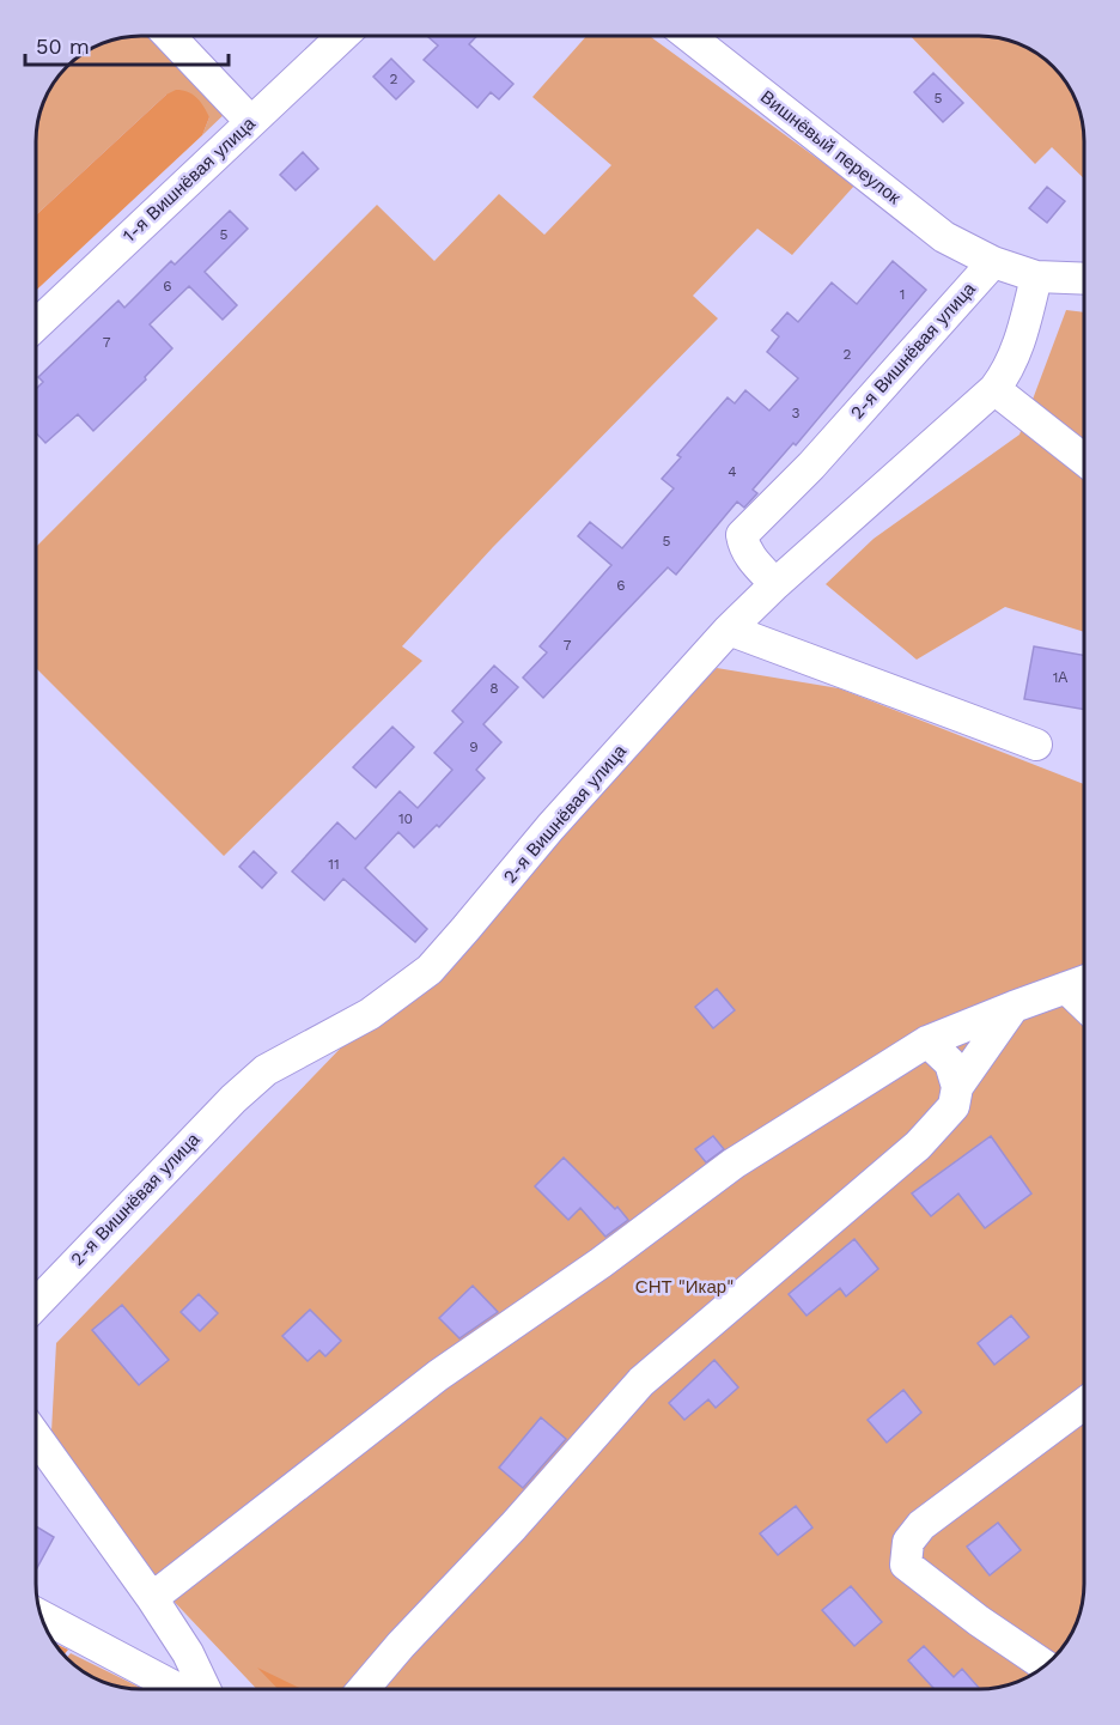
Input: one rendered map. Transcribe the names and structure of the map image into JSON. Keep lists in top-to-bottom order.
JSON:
{
  "streets": {
    "street": ["Вишнёвый переулок", "1-я Вишнёвая улица", "2-я Вишнёвая улица"]
  },
  "crossings": [
    ["Вишнёвый переулок", "2-я Вишнёвая улица"]
  ],
  "parks": ["СНТ \"Икар\""],
  "house_numbers": [
    "2",
    "5",
    "5",
    "6",
    "1",
    "7",
    "2",
    "3",
    "4",
    "5",
    "6",
    "7",
    "1А",
    "8",
    "9",
    "10",
    "11"
  ],
  "scale_bar": "50 m"
}
